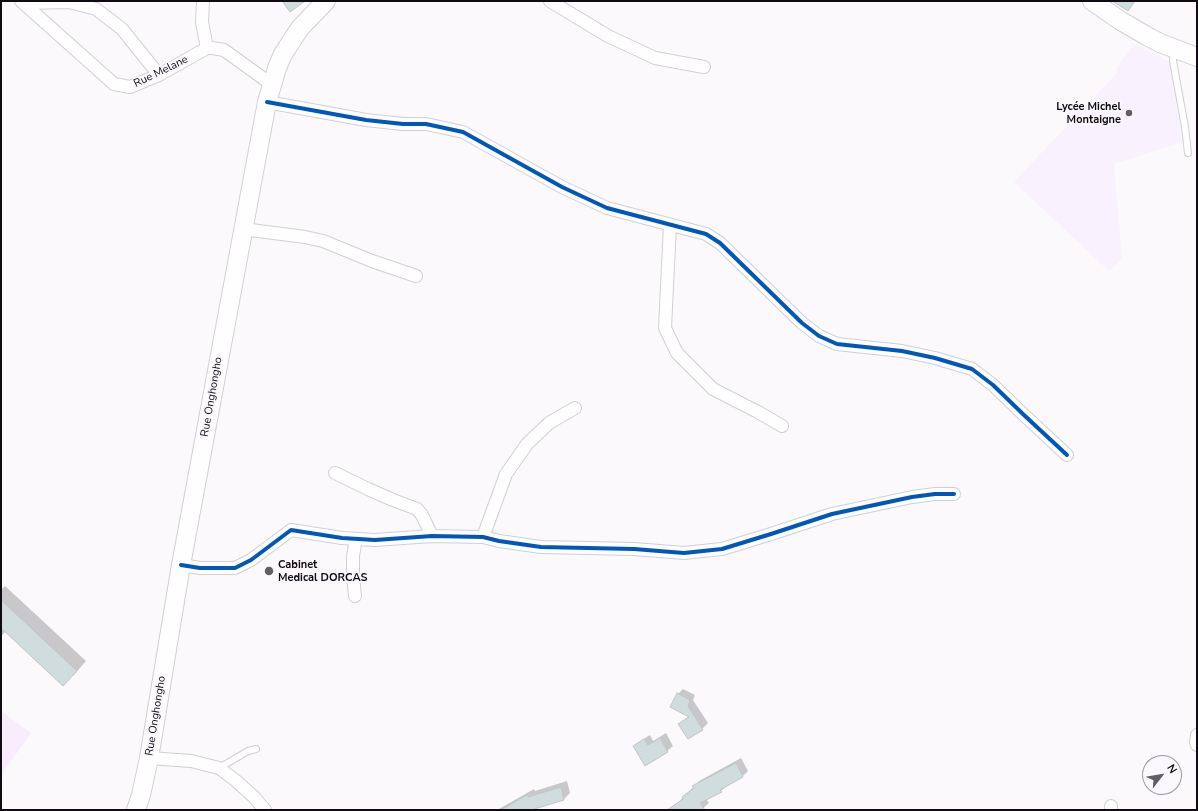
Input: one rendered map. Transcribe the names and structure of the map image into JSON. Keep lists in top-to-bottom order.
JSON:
{
  "streets": {
    "main road": ["Rue Onghongho"],
    "street": ["Rue Melane"]
  },
  "places": ["Lycée Michel Montaigne", "Cabinet Medical DORCAS"],
  "north": "top right"
}
